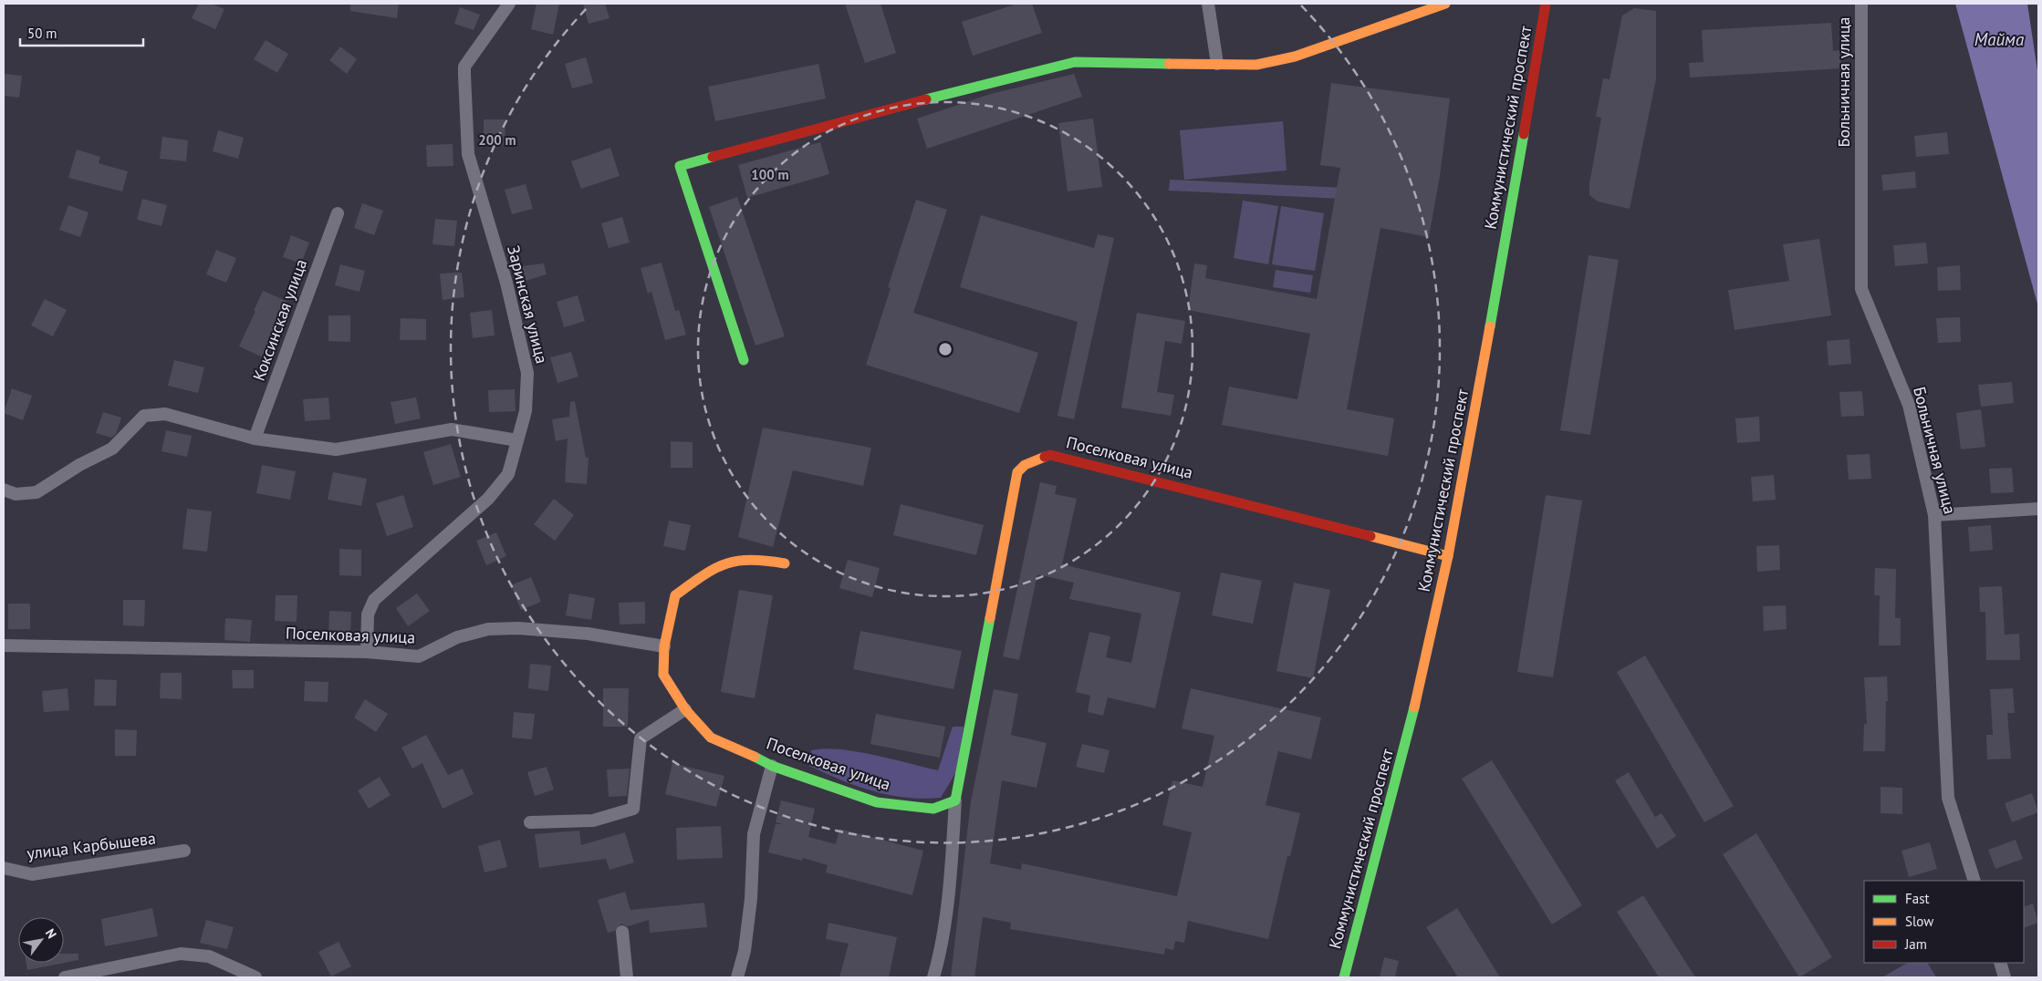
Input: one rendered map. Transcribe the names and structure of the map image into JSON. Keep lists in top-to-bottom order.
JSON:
{
  "streets": {
    "street": [
      "Больничная улица",
      "Коммунистический проспект",
      "Заринская улица",
      "Коксинская улица",
      "Поселковая улица",
      "улица Карбышева"
    ]
  },
  "crossings": [
    ["Коммунистический проспект", "Поселковая улица"],
    ["Заринская улица", "Поселковая улица"]
  ],
  "water": ["Майма"],
  "legend": ["Fast", "Slow", "Jam"],
  "scale_bar": "50 m",
  "north": "top right",
  "rings": ["200 m", "100 m"]
}
